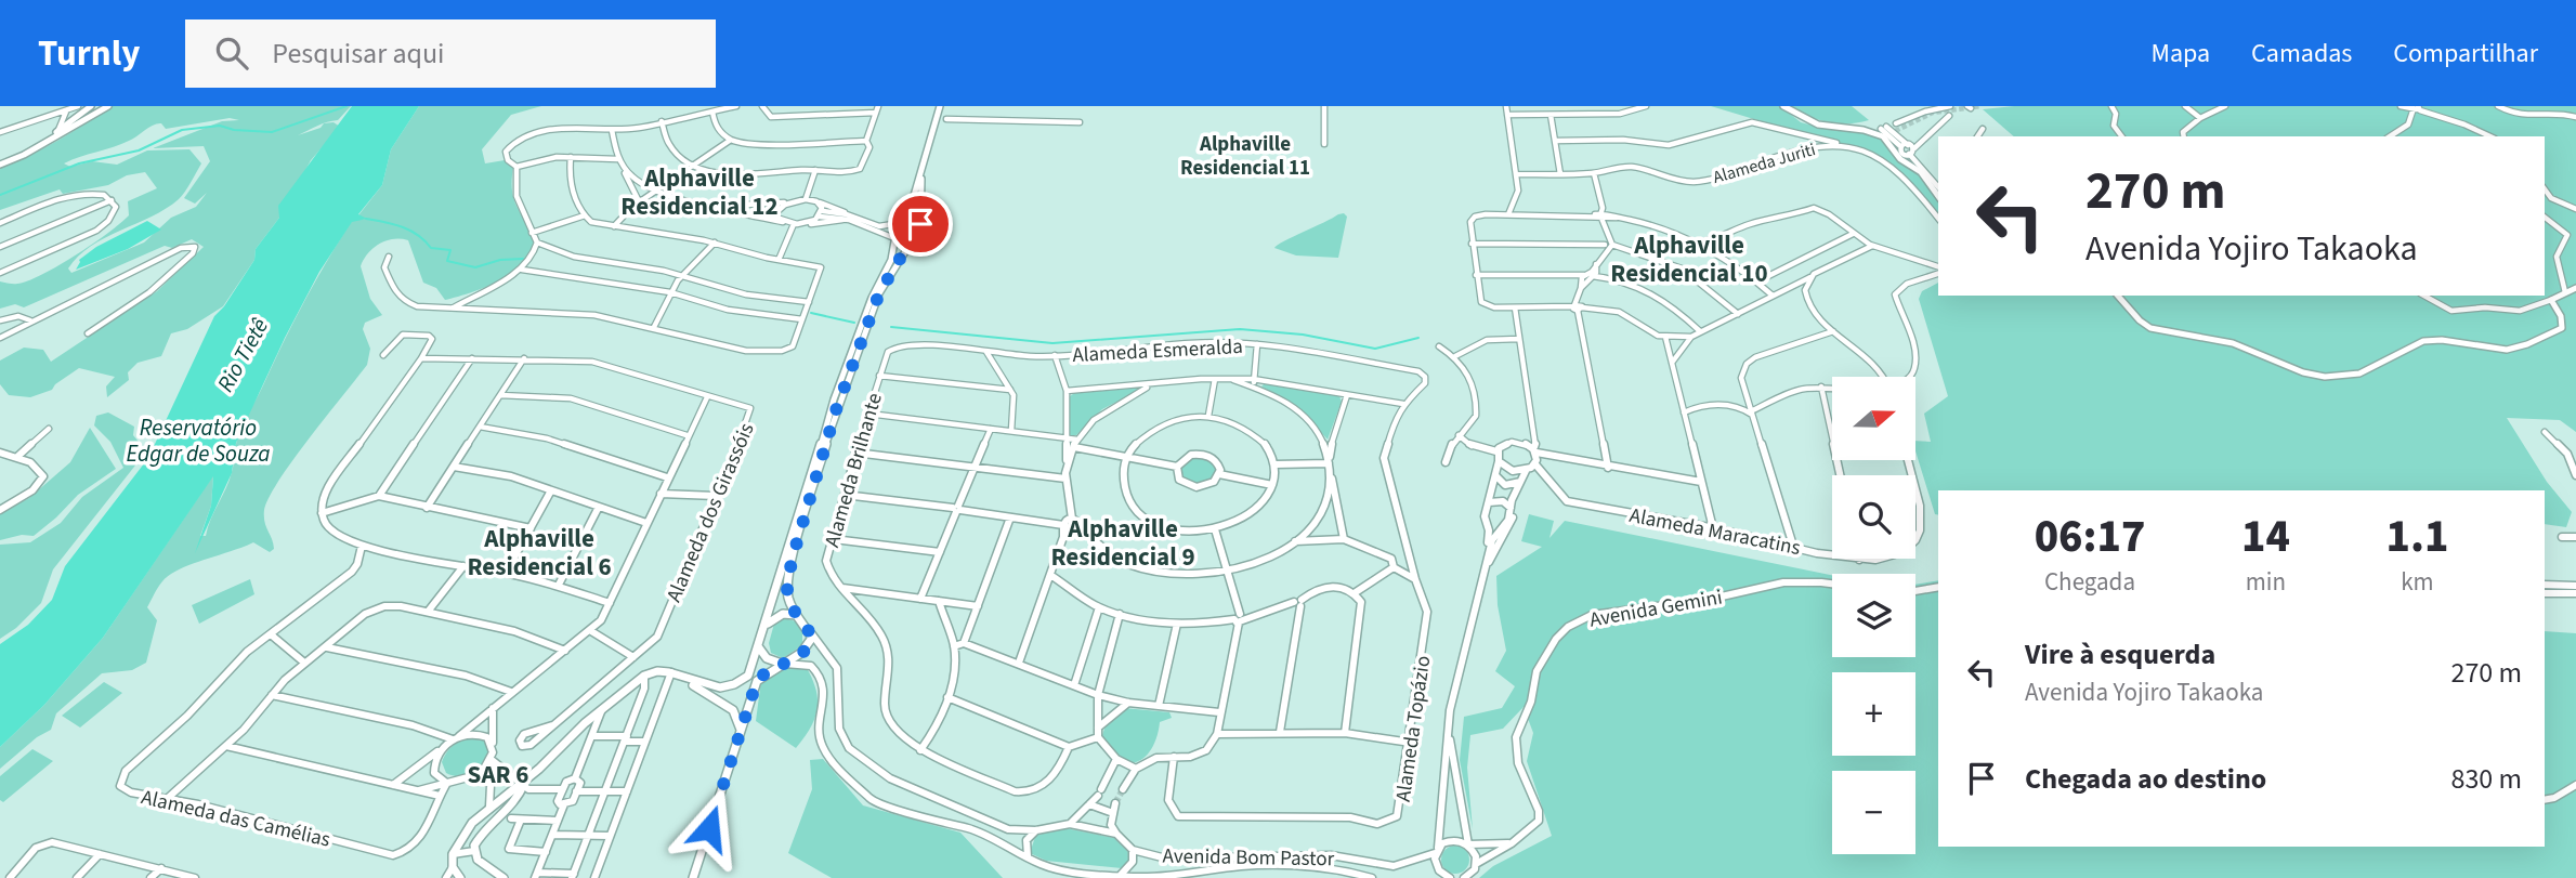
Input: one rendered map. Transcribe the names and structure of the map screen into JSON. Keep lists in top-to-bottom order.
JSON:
{
  "streets": {
    "street": [
      "Alameda Juriti",
      "Alameda Esmeralda",
      "Alameda Brilhante",
      "Alameda dos Girassóis",
      "Alameda Maracatins",
      "Avenida Gemini",
      "Alameda Topázio",
      "Alameda das Camélias",
      "Avenida Bom Pastor"
    ]
  },
  "crossings": [
    ["Alameda Esmeralda", "Alameda Brilhante"],
    ["Alameda Esmeralda", "Alameda Topázio"]
  ],
  "districts": [
    "Alphaville Residencial 11",
    "Alphaville Residencial 12",
    "Alphaville Residencial 10",
    "Alphaville Residencial 9",
    "Alphaville Residencial 6",
    "SAR 6"
  ],
  "water": ["Rio Tietê", "Reservatório Edgar de Souza"],
  "north": "right",
  "page": {
    "header": "Turnly",
    "search": "Pesquisar aqui",
    "nav": ["Mapa", "Camadas", "Compartilhar"],
    "turn": ["270 m", "Avenida Yojiro Takaoka"],
    "map_buttons": ["+", "−"],
    "eta": [
      "06:17",
      "Chegada",
      "14",
      "min",
      "1.1",
      "km"
    ],
    "list": [
      {
        "name": "Vire à esquerda",
        "note": "Avenida Yojiro Takaoka",
        "value": "270 m"
      },
      {
        "name": "Chegada ao destino",
        "value": "830 m"
      }
    ]
  }
}
